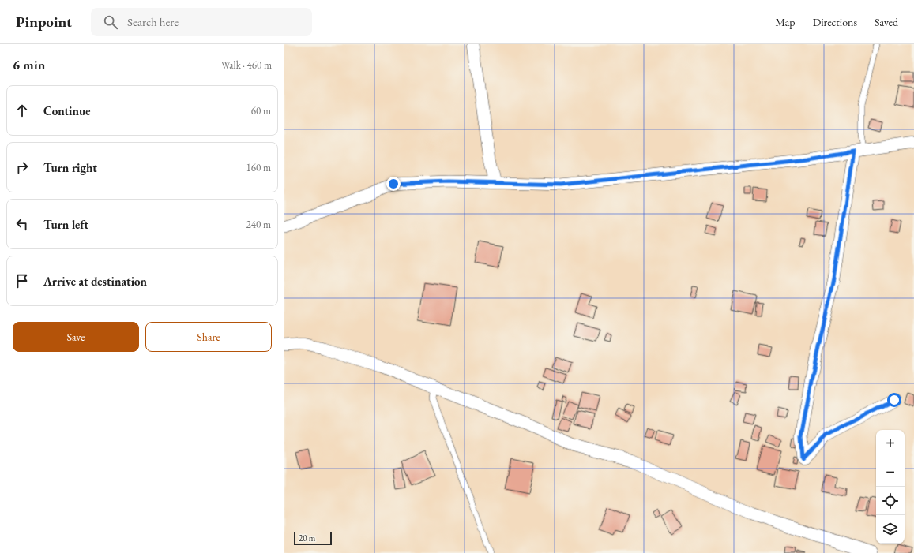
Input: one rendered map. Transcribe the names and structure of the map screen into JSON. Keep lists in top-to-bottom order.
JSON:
{
  "scale_bar": "20 m",
  "page": {
    "header": "Pinpoint",
    "search": "Search here",
    "nav": ["Map", "Directions", "Saved"],
    "heading": ["6 min", "Walk · 460 m"],
    "list": [
      ["Continue", "60 m"],
      ["Turn right", "160 m"],
      ["Turn left", "240 m"],
      "Arrive at destination"
    ],
    "buttons": ["Save", "Share"],
    "map_buttons": ["+", "−"],
    "scale": "20 m"
  }
}
